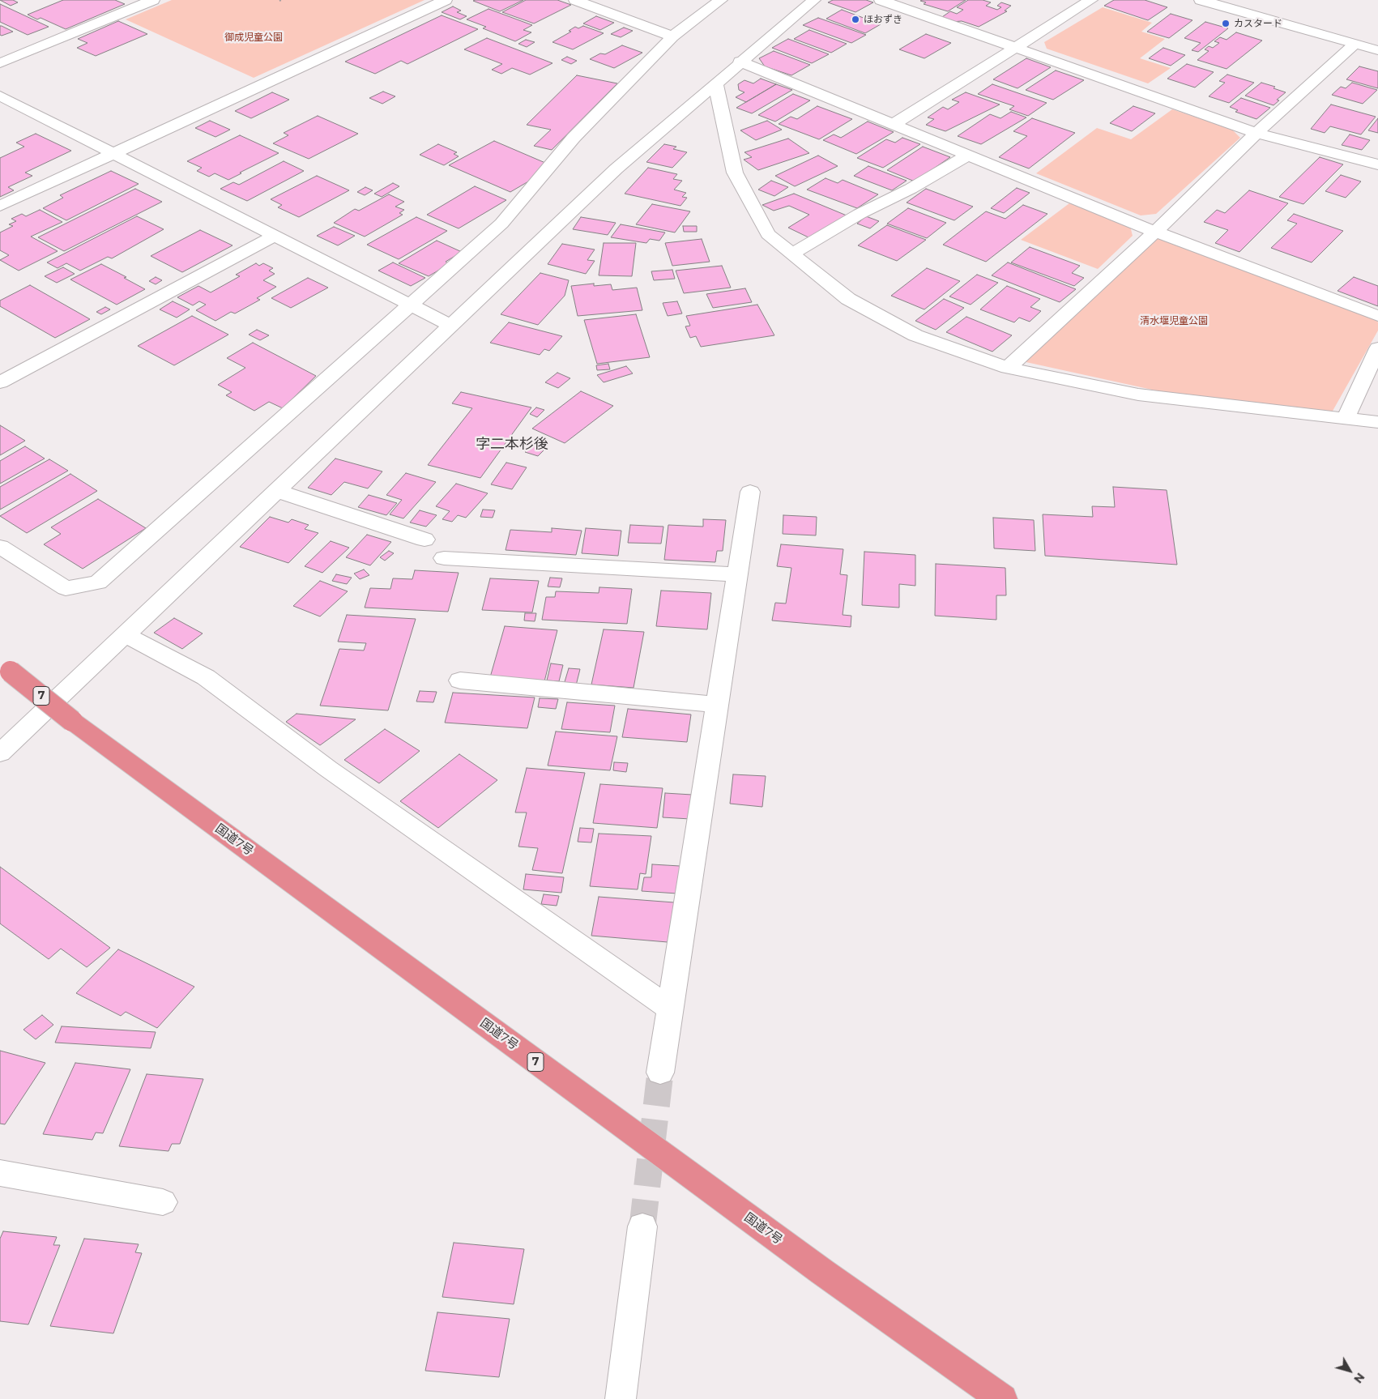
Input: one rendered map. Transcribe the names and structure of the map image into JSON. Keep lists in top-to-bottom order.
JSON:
{
  "streets": {
    "highway": ["7", "国道7号"]
  },
  "districts": ["字二本杉後"],
  "parks": ["御成児童公園", "清水堰児童公園"],
  "places": ["ほおずき", "カスタード"],
  "north": "bottom right"
}
